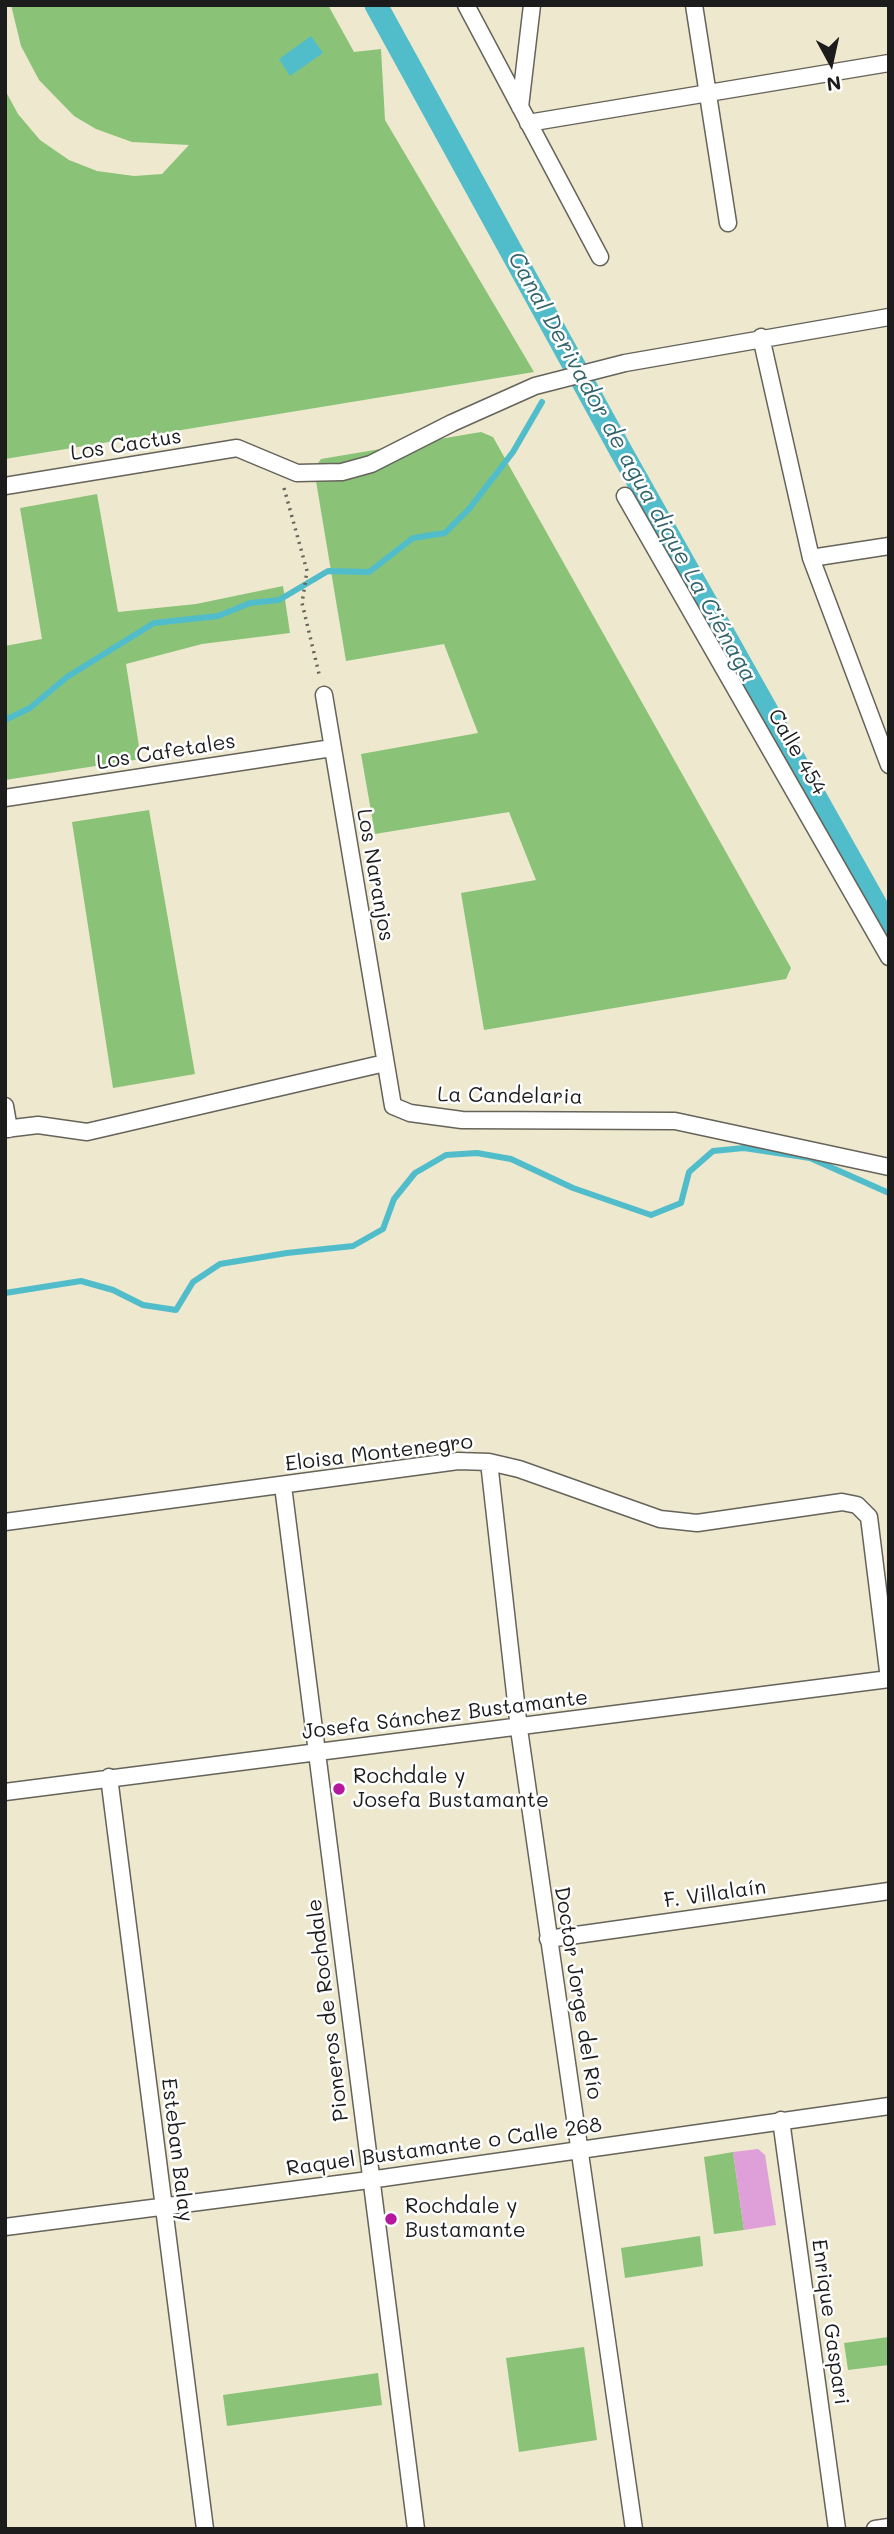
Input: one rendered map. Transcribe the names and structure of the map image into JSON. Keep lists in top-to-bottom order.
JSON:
{
  "streets": {
    "street": [
      "Los Cactus",
      "Los Cafetales",
      "Calle 454",
      "Los Naranjos",
      "La Candelaria",
      "Eloisa Montenegro",
      "Josefa Sánchez Bustamante",
      "F. Villalaín",
      "Doctor Jorge del Río",
      "Pioneros de Rochdale",
      "Raquel Bustamante o Calle 268",
      "Esteban Balay",
      "Enrique Gaspari"
    ]
  },
  "crossings": [
    ["Los Cafetales", "Los Naranjos"],
    ["Los Naranjos", "La Candelaria"],
    ["Eloisa Montenegro", "Josefa Sánchez Bustamante"],
    ["Eloisa Montenegro", "Doctor Jorge del Río"],
    ["Eloisa Montenegro", "Pioneros de Rochdale"],
    ["Josefa Sánchez Bustamante", "Doctor Jorge del Río"],
    ["Josefa Sánchez Bustamante", "Pioneros de Rochdale"],
    ["Josefa Sánchez Bustamante", "Esteban Balay"],
    ["F. Villalaín", "Doctor Jorge del Río"],
    ["Doctor Jorge del Río", "Raquel Bustamante o Calle 268"],
    ["Pioneros de Rochdale", "Raquel Bustamante o Calle 268"],
    ["Raquel Bustamante o Calle 268", "Esteban Balay"],
    ["Raquel Bustamante o Calle 268", "Enrique Gaspari"]
  ],
  "water": ["Canal Derivador de agua dique La Ciénaga"],
  "places": ["Rochdale y Josefa Bustamante", "Rochdale y Bustamante"],
  "north": "bottom"
}
